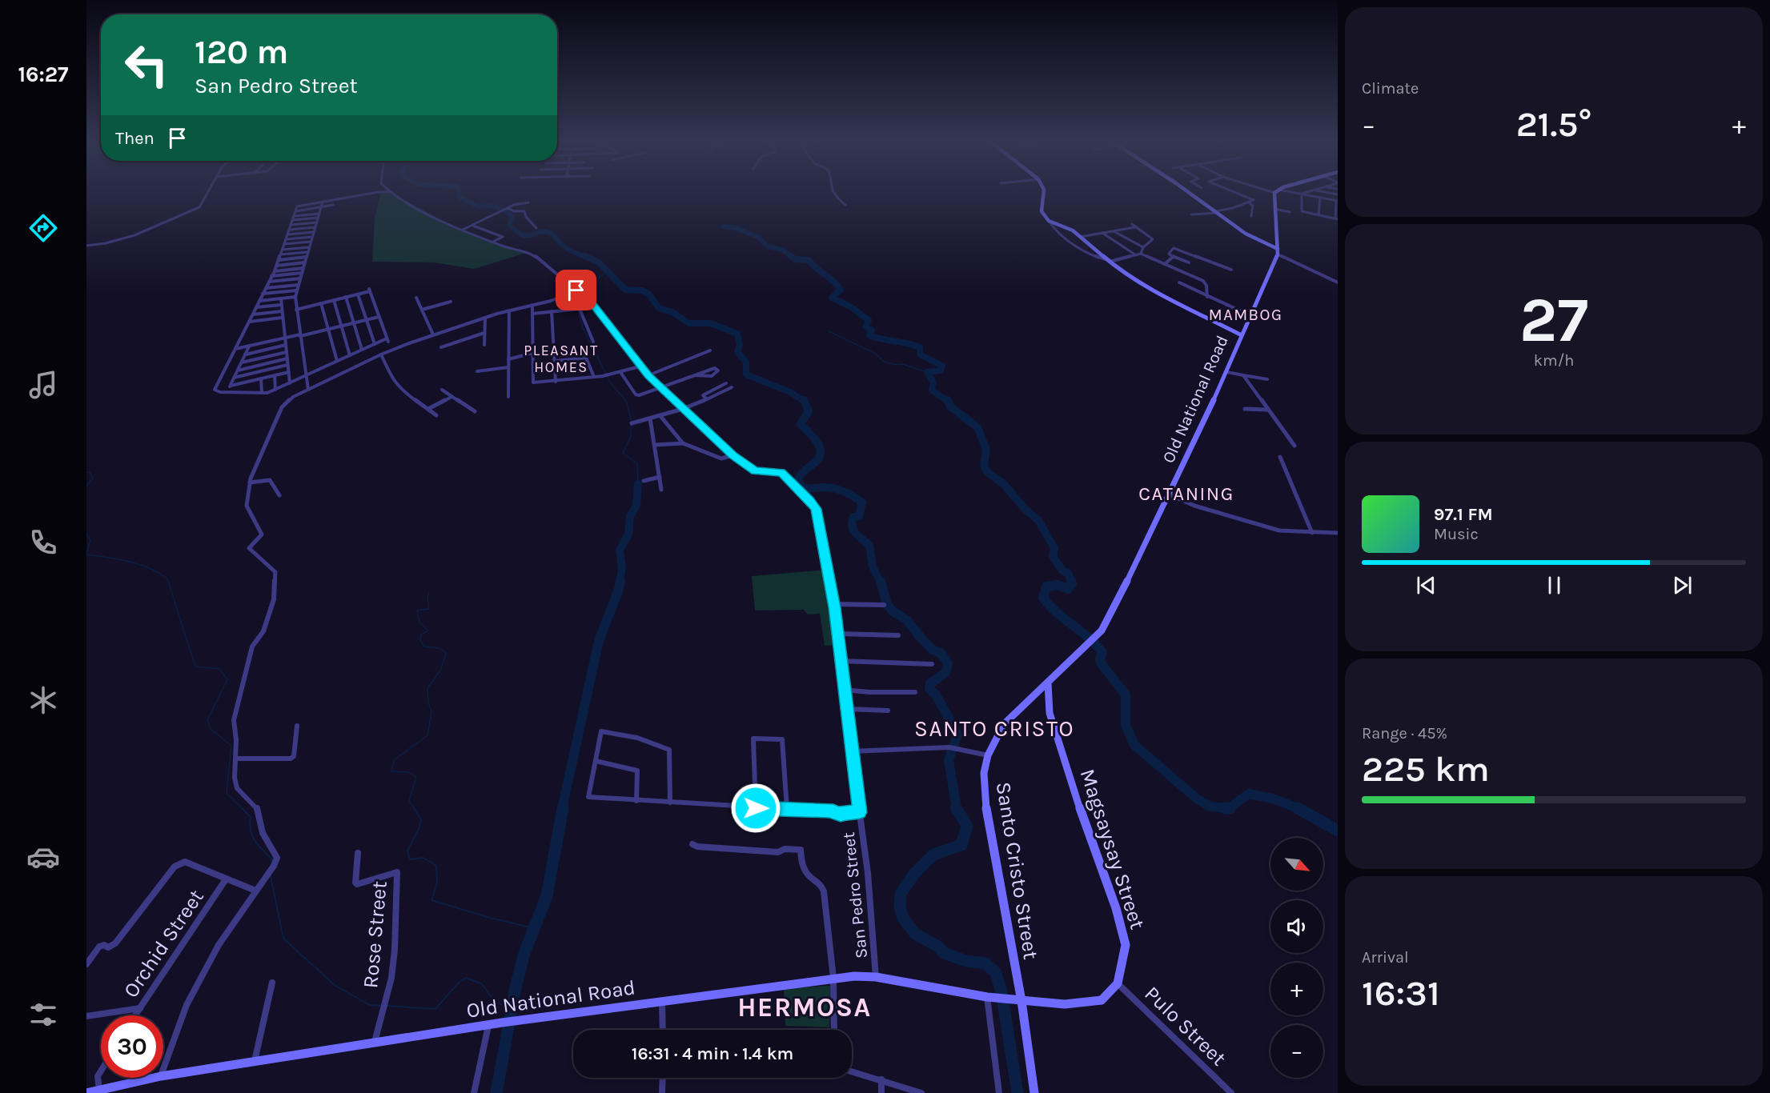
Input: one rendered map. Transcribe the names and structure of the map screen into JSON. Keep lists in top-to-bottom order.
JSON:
{
  "streets": {
    "main road": ["Old National Road", "Magsaysay Street", "Santo Cristo Street"],
    "street": [
      "San Pedro Street",
      "Rose Street",
      "Orchid Street",
      "Pulo Street"
    ]
  },
  "crossings": [
    ["Old National Road", "Magsaysay Street"],
    ["Old National Road", "Santo Cristo Street"],
    ["Old National Road", "San Pedro Street"],
    ["Old National Road", "Rose Street"],
    ["Magsaysay Street", "Santo Cristo Street"],
    ["Magsaysay Street", "Pulo Street"]
  ],
  "districts": [
    "MAMBOG",
    "PLEASANT HOMES",
    "CATANING",
    "SANTO CRISTO",
    "HERMOSA"
  ],
  "north": "bottom right",
  "page": {
    "tabs": "16:27",
    "tile": [
      "Climate",
      ["27", "km/h"],
      ["Range · 45%", "225 km"],
      ["Arrival", "16:31"]
    ],
    "turn": ["120 m", "San Pedro Street"],
    "heat": ["−", "21.5°", "+"],
    "then": "Then",
    "song": ["97.1 FM", "Music"],
    "map_buttons": ["+", "−"],
    "limit": "30",
    "trip": "16:31 · 4 min · 1.4 km"
  }
}
